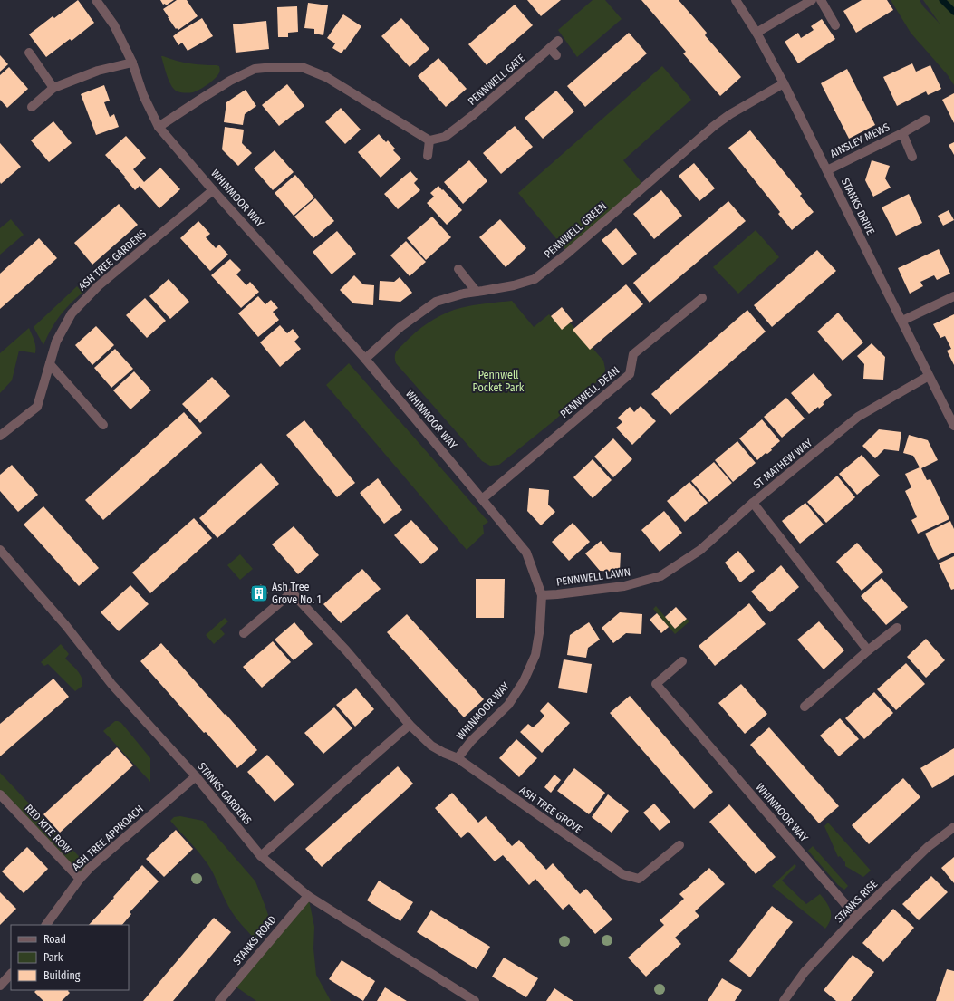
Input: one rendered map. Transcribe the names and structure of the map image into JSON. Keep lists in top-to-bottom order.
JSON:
{
  "streets": {
    "street": [
      "PENNWELL GATE",
      "AINSLEY MEWS",
      "WHINMOOR WAY",
      "STANKS DRIVE",
      "PENNWELL GREEN",
      "ASH TREE GARDENS",
      "PENNWELL DEAN",
      "ST MATHEW WAY",
      "PENNWELL LAWN",
      "STANKS GARDENS",
      "ASH TREE GROVE",
      "RED KITE ROW",
      "ASH TREE APPROACH",
      "STANKS RISE",
      "STANKS ROAD"
    ]
  },
  "crossings": [
    ["AINSLEY MEWS", "STANKS DRIVE"],
    ["WHINMOOR WAY", "PENNWELL GREEN"],
    ["WHINMOOR WAY", "ASH TREE GARDENS"],
    ["WHINMOOR WAY", "PENNWELL DEAN"],
    ["WHINMOOR WAY", "PENNWELL LAWN"],
    ["WHINMOOR WAY", "ASH TREE GROVE"],
    ["WHINMOOR WAY", "STANKS RISE"],
    ["STANKS DRIVE", "PENNWELL GREEN"],
    ["STANKS DRIVE", "ST MATHEW WAY"],
    ["ST MATHEW WAY", "PENNWELL LAWN"],
    ["STANKS GARDENS", "ASH TREE APPROACH"],
    ["STANKS GARDENS", "STANKS ROAD"],
    ["RED KITE ROW", "ASH TREE APPROACH"]
  ],
  "parks": ["Pennwell Pocket Park"],
  "places": {
    "building": ["Ash Tree Grove No. 1"]
  },
  "legend": ["Road", "Park", "Building"]
}
